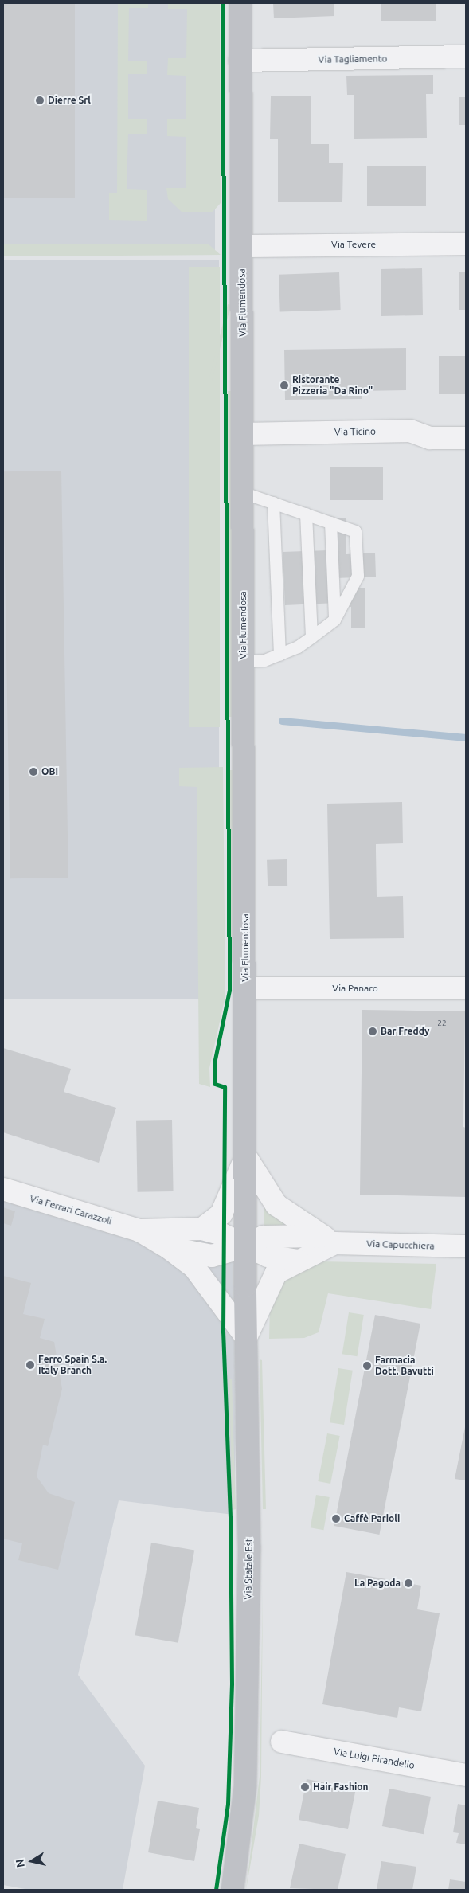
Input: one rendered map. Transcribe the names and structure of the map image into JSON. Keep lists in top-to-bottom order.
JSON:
{
  "streets": {
    "street": [
      "Via Tagliamento",
      "Via Tevere",
      "Via Flumendosa",
      "Via Ticino",
      "Via Panaro",
      "Via Ferrari Carazzoli",
      "Via Capucchiera",
      "Via Statale Est",
      "Via Luigi Pirandello"
    ]
  },
  "crossings": [
    ["Via Tagliamento", "Via Flumendosa"],
    ["Via Tevere", "Via Flumendosa"],
    ["Via Flumendosa", "Via Ticino"],
    ["Via Flumendosa", "Via Panaro"],
    ["Via Flumendosa", "Via Ferrari Carazzoli"],
    ["Via Flumendosa", "Via Capucchiera"],
    ["Via Flumendosa", "Via Statale Est"],
    ["Via Ferrari Carazzoli", "Via Capucchiera"],
    ["Via Ferrari Carazzoli", "Via Statale Est"],
    ["Via Capucchiera", "Via Statale Est"]
  ],
  "places": [
    "Dierre Srl",
    "Ristorante Pizzeria \"Da Rino\"",
    "OBI",
    "Bar Freddy",
    "Ferro Spain S.a. Italy Branch",
    "Farmacia Dott. Bavutti",
    "Caffè Parioli",
    "La Pagoda",
    "Hair Fashion"
  ],
  "house_numbers": ["22"],
  "north": "left"
}
